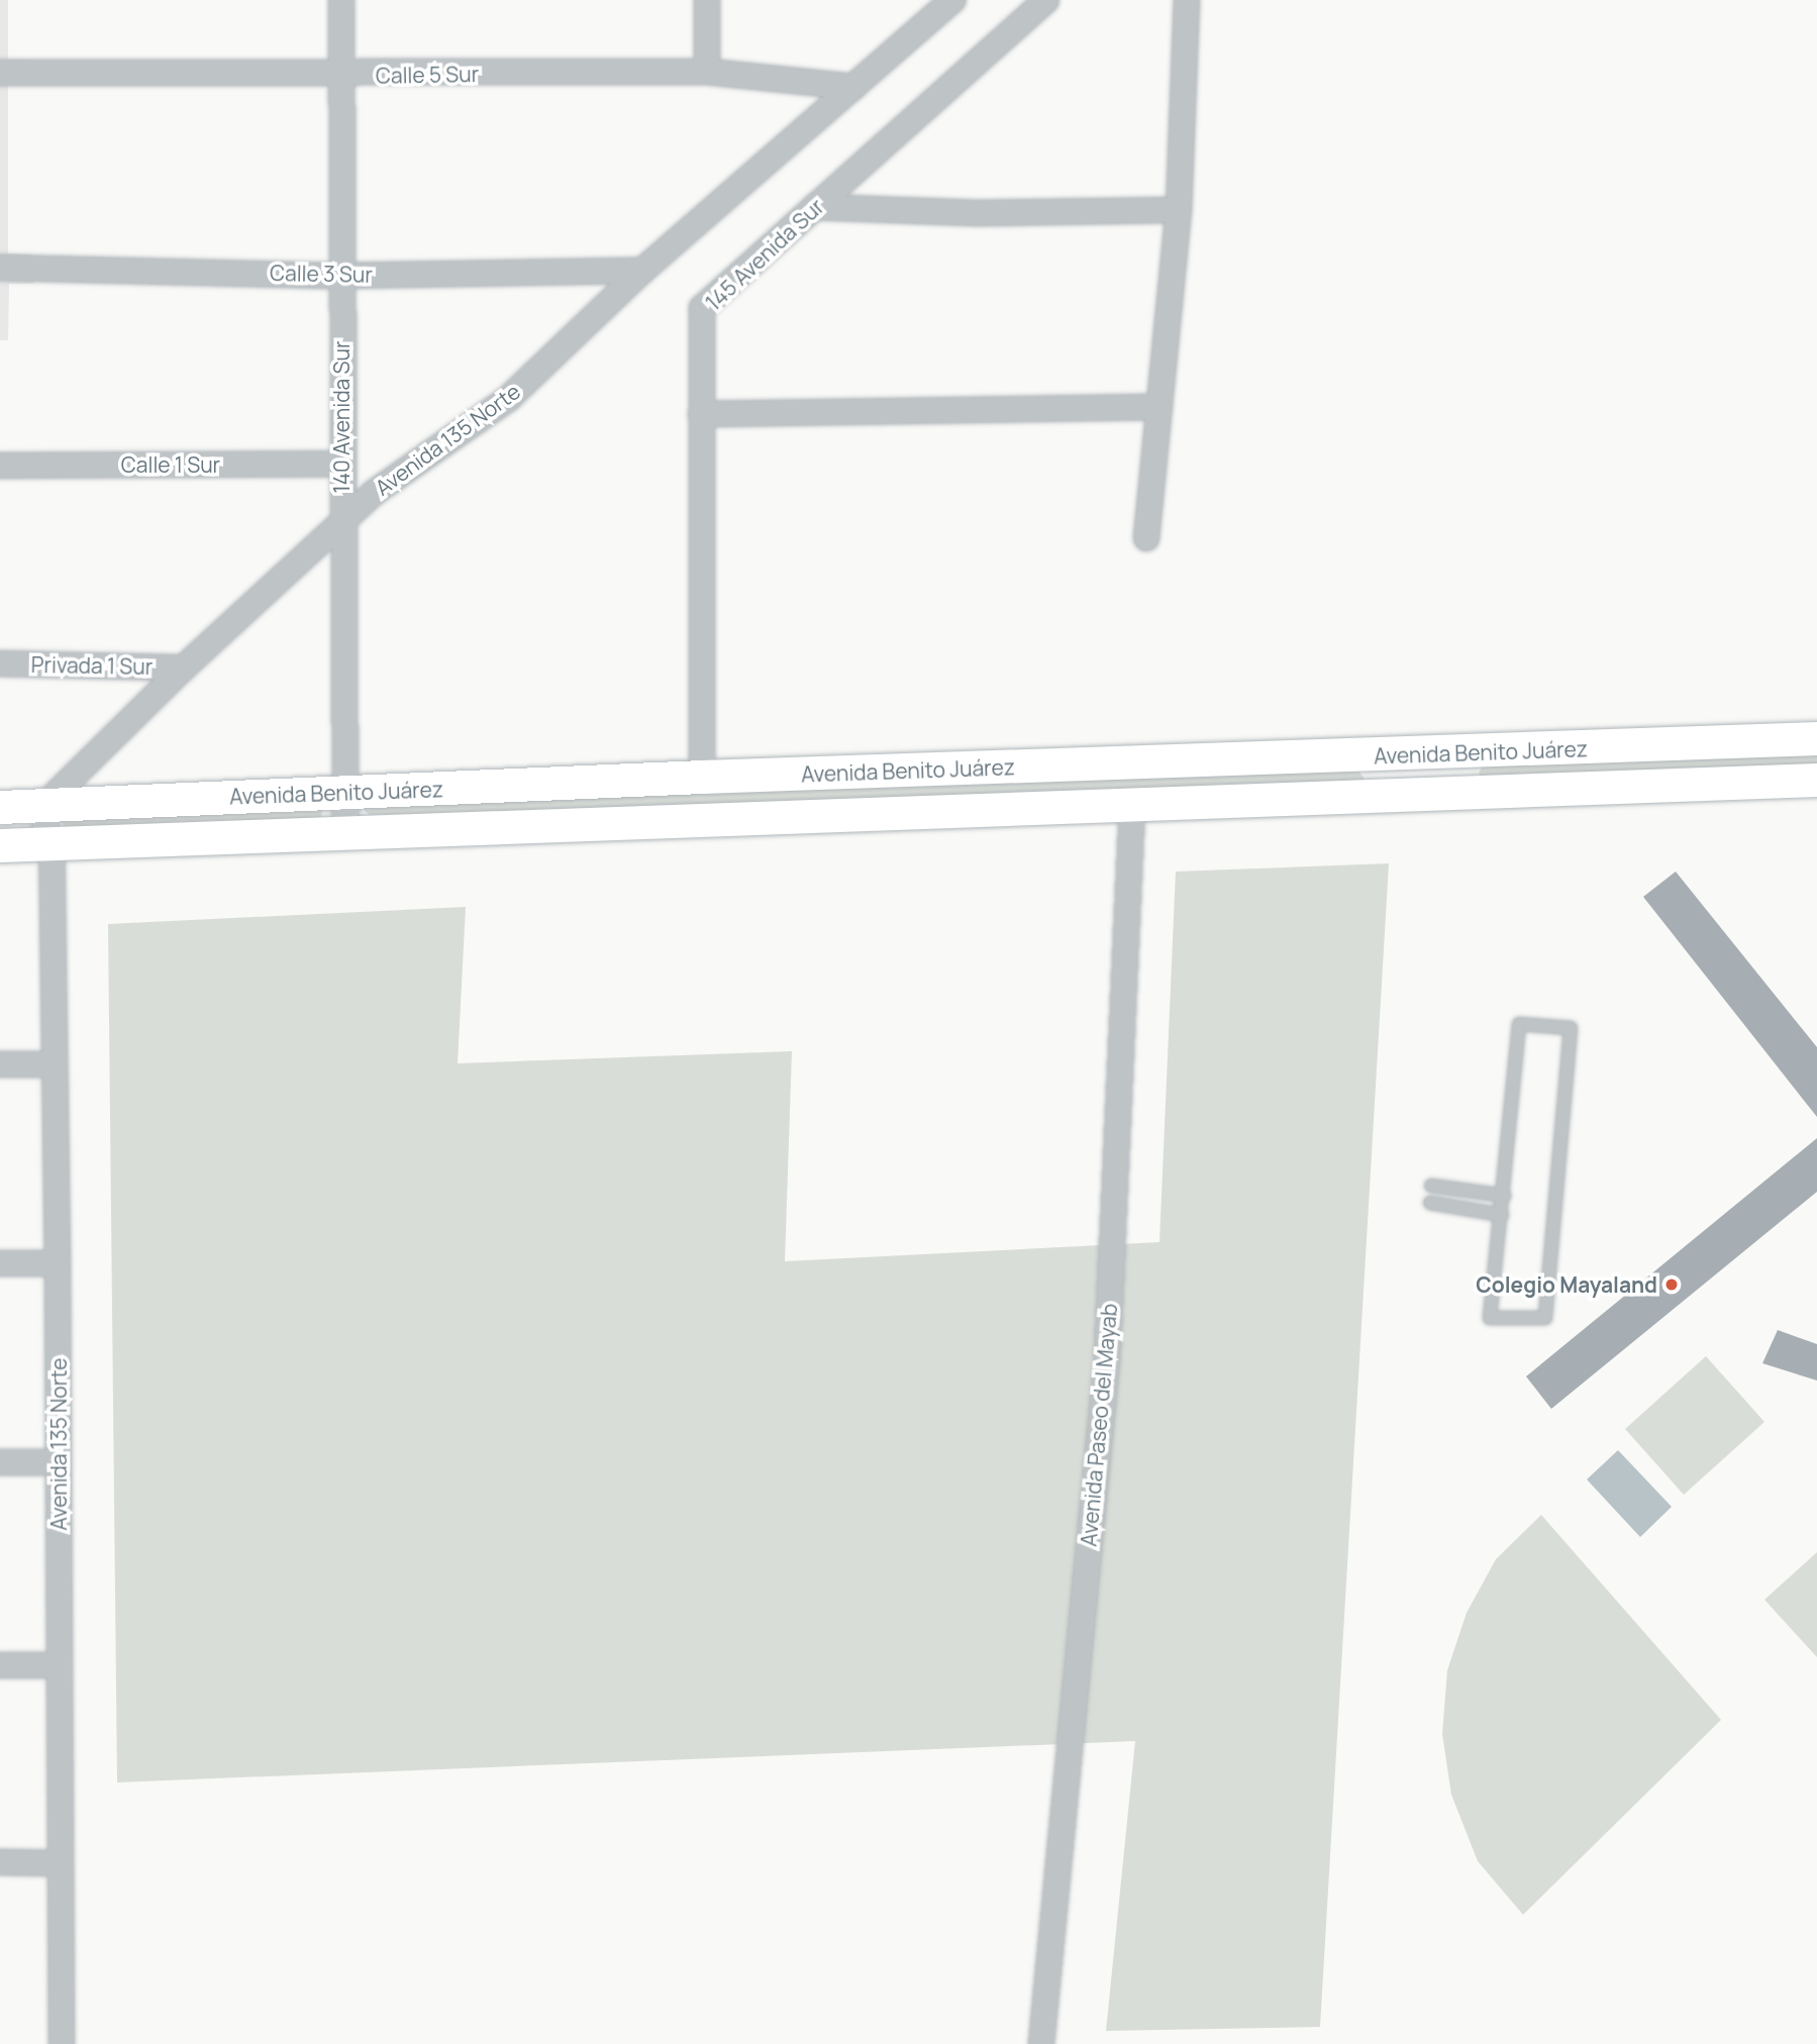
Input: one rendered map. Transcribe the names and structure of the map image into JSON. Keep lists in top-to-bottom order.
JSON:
{
  "streets": {
    "main road": ["Avenida Benito Juárez"],
    "street": [
      "Calle 5 Sur",
      "145 Avenida Sur",
      "Calle 3 Sur",
      "140 Avenida Sur",
      "Avenida 135 Norte",
      "Calle 1 Sur",
      "Privada 1 Sur",
      "Avenida Paseo del Mayab"
    ]
  },
  "crossings": [
    ["Calle 5 Sur", "140 Avenida Sur"],
    ["Calle 5 Sur", "Avenida 135 Norte"],
    ["145 Avenida Sur", "Avenida Benito Juárez"],
    ["Calle 3 Sur", "140 Avenida Sur"],
    ["Calle 3 Sur", "Avenida 135 Norte"],
    ["140 Avenida Sur", "Avenida 135 Norte"],
    ["140 Avenida Sur", "Calle 1 Sur"],
    ["140 Avenida Sur", "Avenida Benito Juárez"],
    ["Avenida 135 Norte", "Privada 1 Sur"],
    ["Avenida 135 Norte", "Avenida Benito Juárez"],
    ["Avenida Benito Juárez", "Avenida Paseo del Mayab"]
  ],
  "places": ["Colegio Mayaland"]
}
